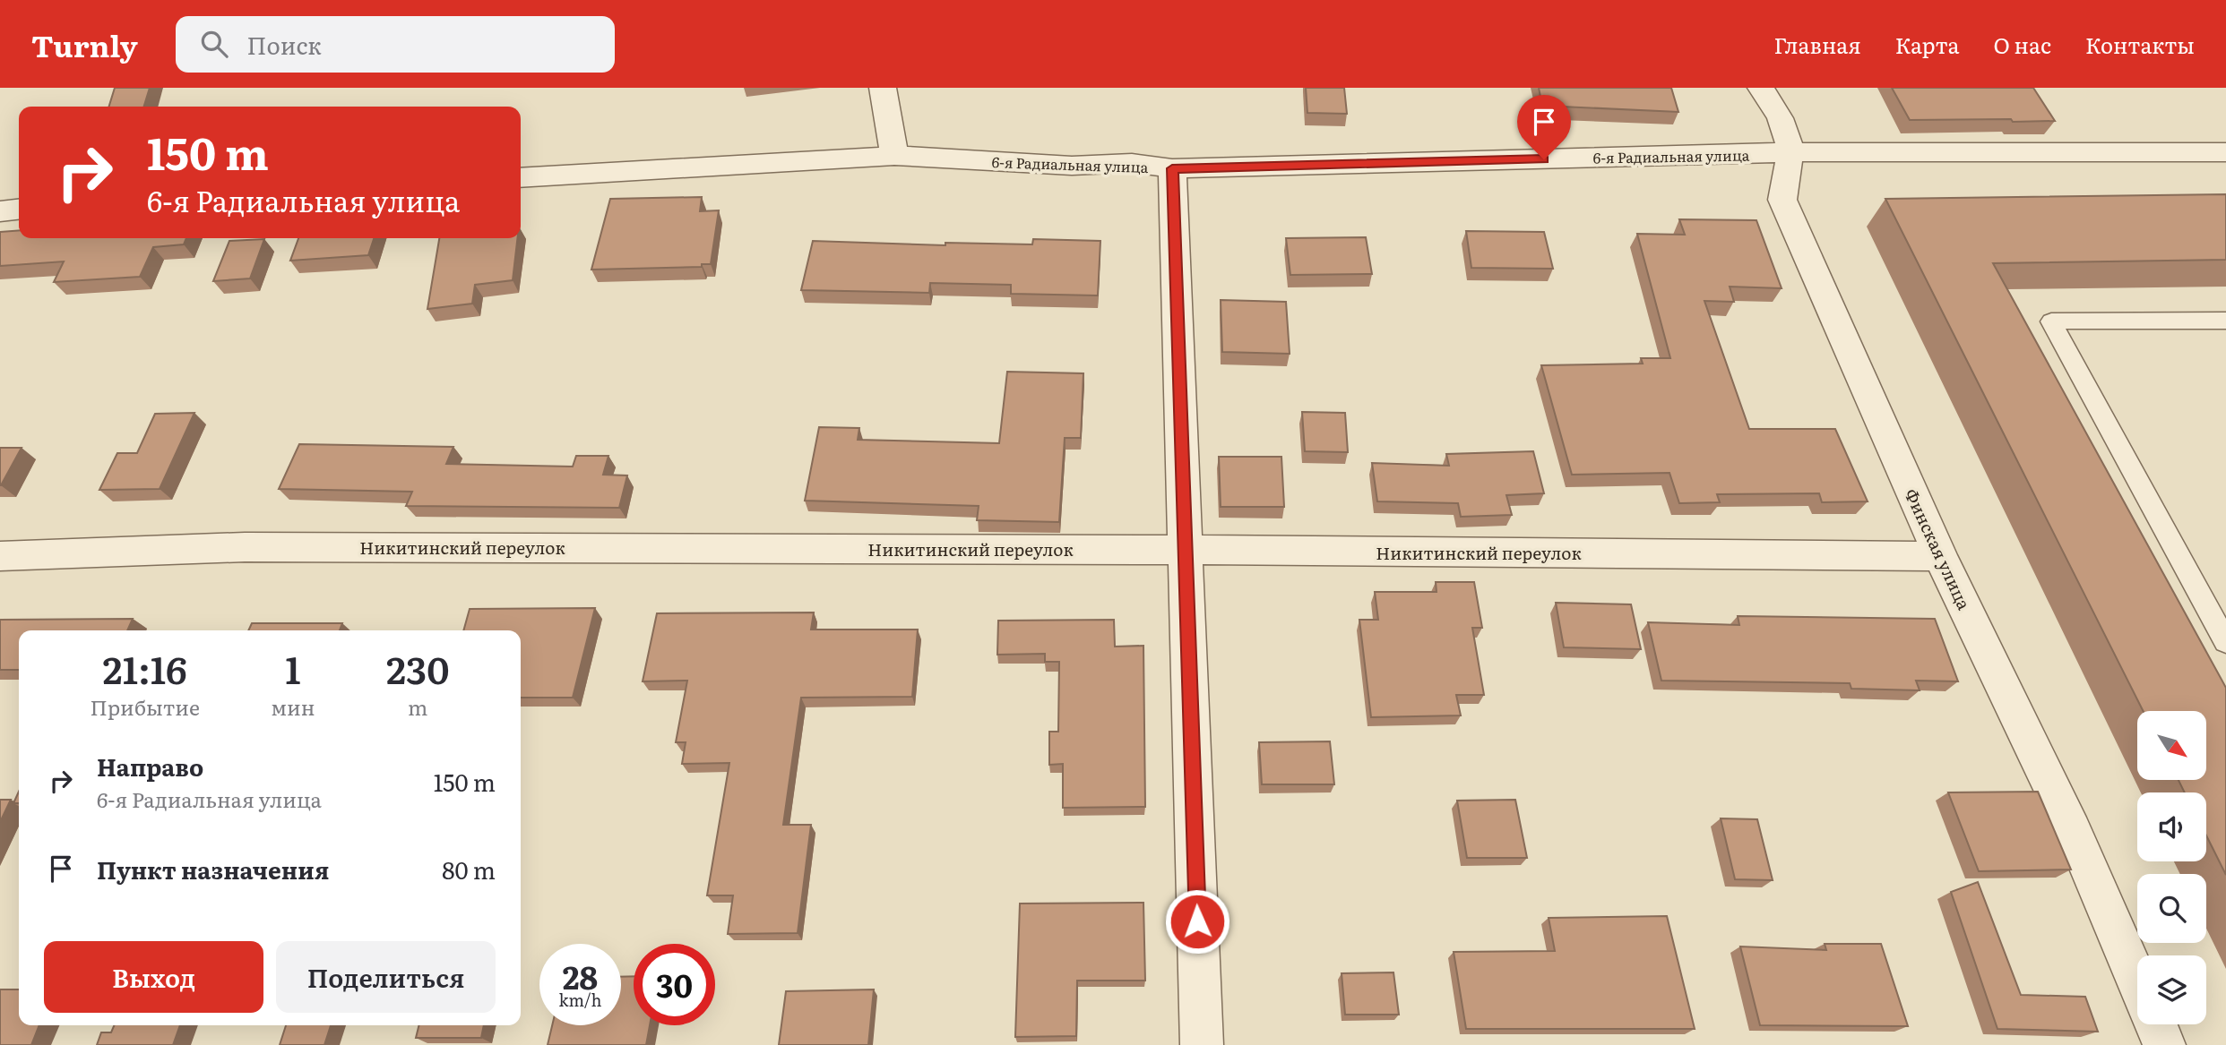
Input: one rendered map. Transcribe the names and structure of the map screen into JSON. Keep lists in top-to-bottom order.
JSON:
{
  "streets": {
    "street": ["6-я Радиальная улица", "Никитинский переулок", "Финская улица"]
  },
  "crossings": [
    ["6-я Радиальная улица", "Финская улица"],
    ["Никитинский переулок", "Финская улица"]
  ],
  "north": "bottom right",
  "page": {
    "header": "Turnly",
    "search": "Поиск",
    "nav": [
      "Главная",
      "Карта",
      "О нас",
      "Контакты"
    ],
    "turn": ["150 m", "6-я Радиальная улица"],
    "eta": [
      "21:16",
      "Прибытие",
      "1",
      "мин",
      "230",
      "m"
    ],
    "list": [
      {
        "name": "Направо",
        "note": "6-я Радиальная улица",
        "value": "150 m"
      },
      {
        "name": "Пункт назначения",
        "value": "80 m"
      }
    ],
    "buttons": ["Выход", "Поделиться"],
    "speed": "28 km/h",
    "limit": "30"
  }
}
